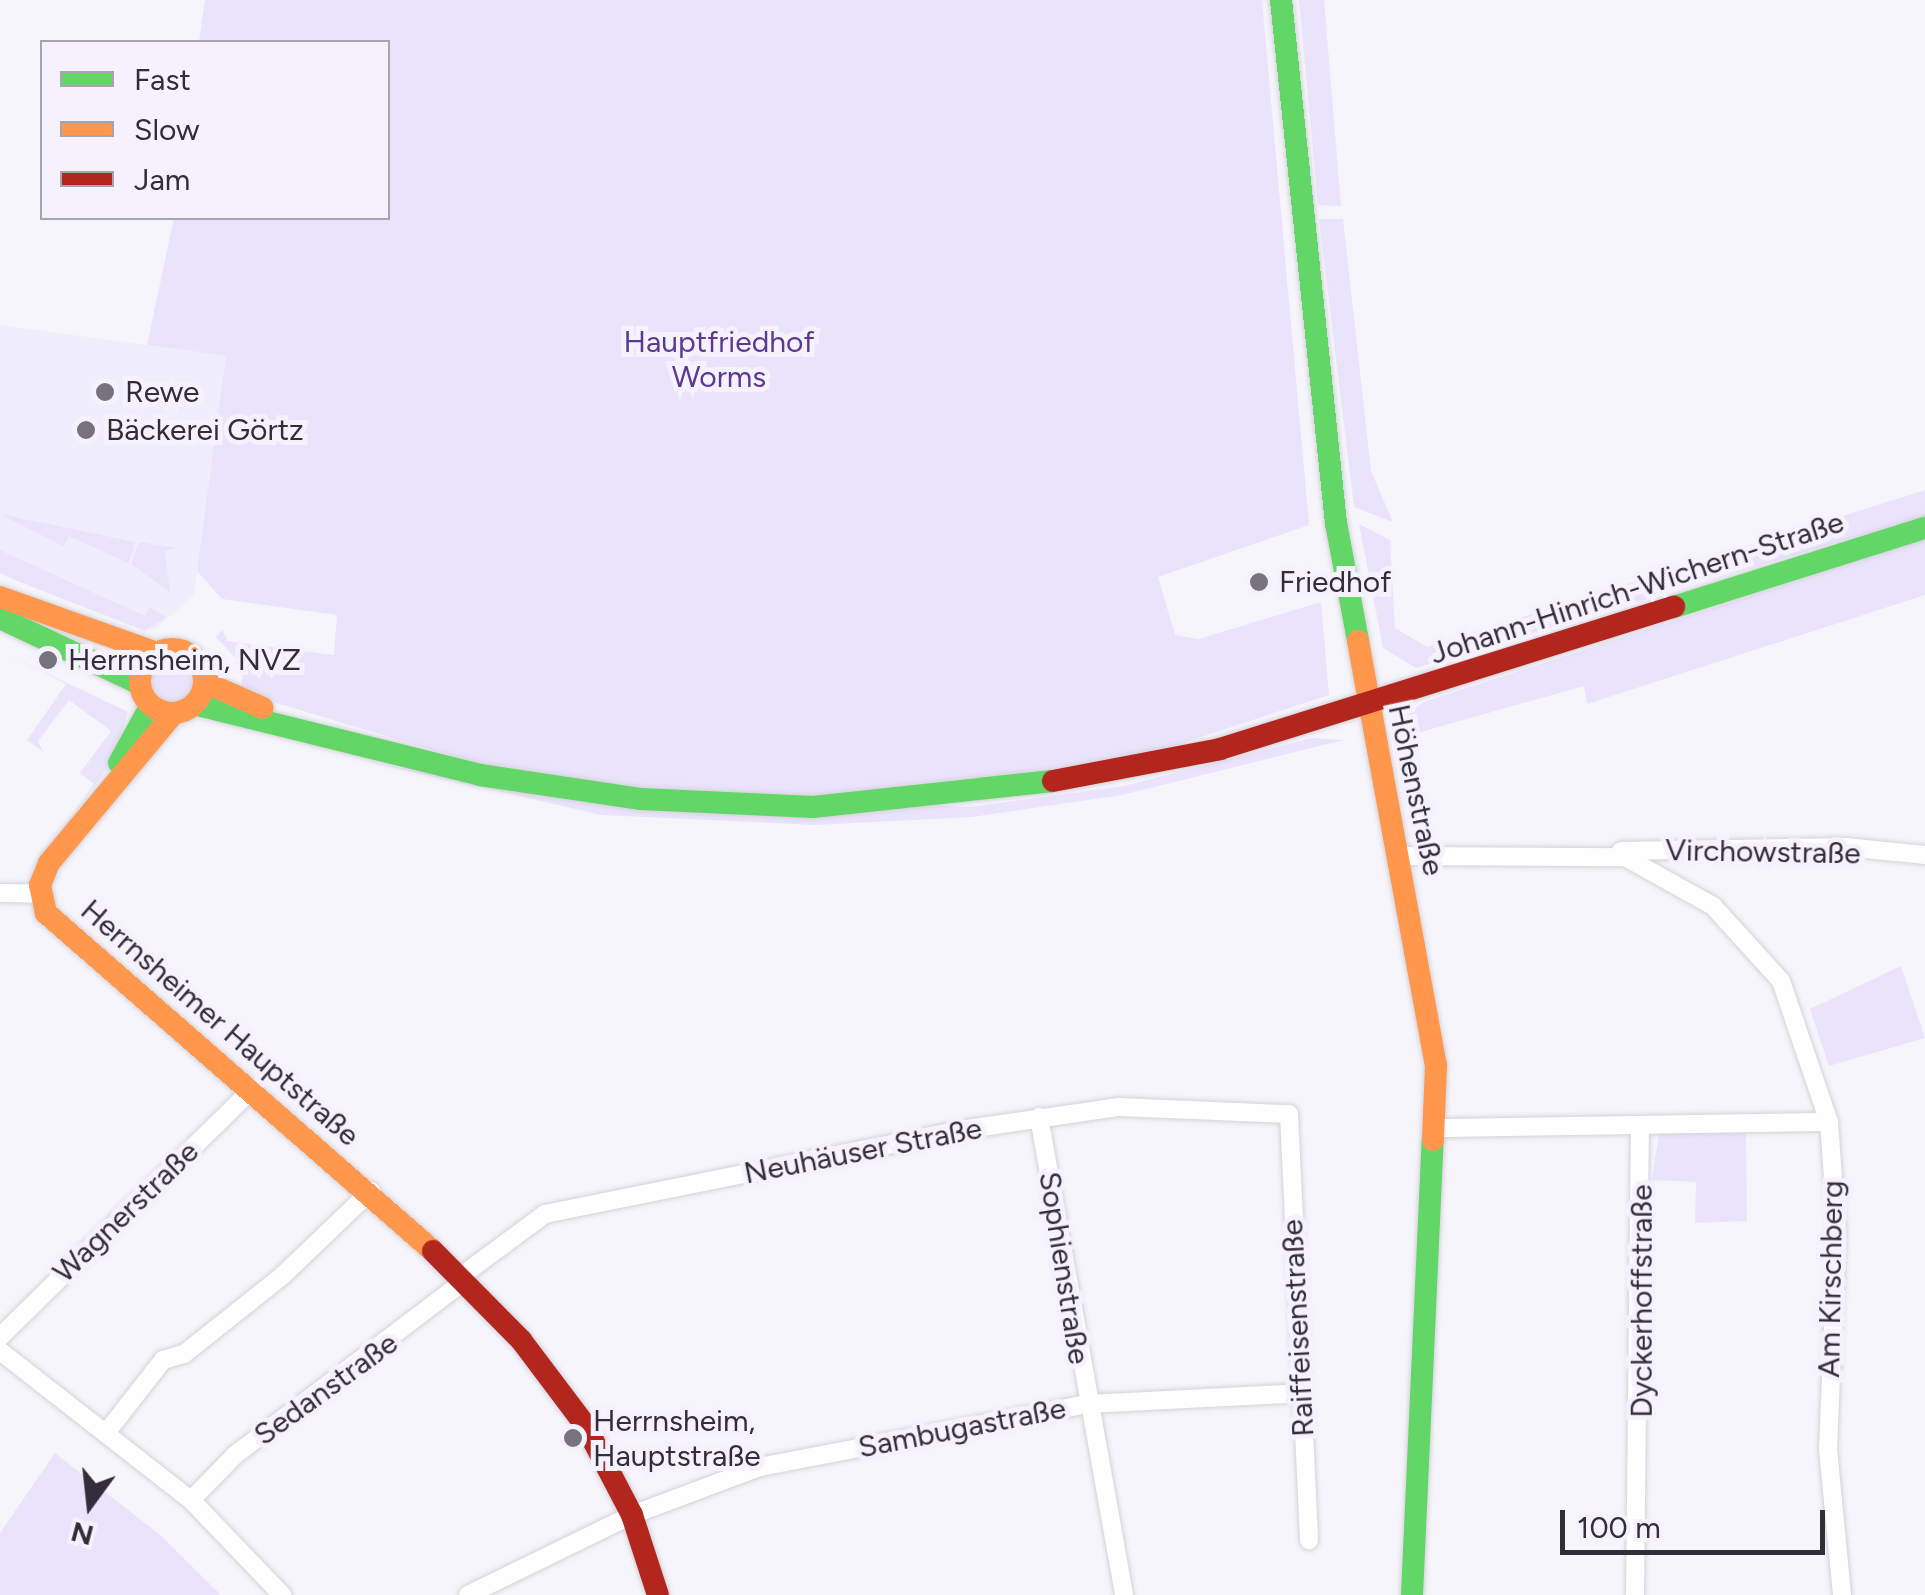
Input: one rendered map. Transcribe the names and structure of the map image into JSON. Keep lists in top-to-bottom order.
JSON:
{
  "streets": {
    "street": [
      "Johann-Hinrich-Wichern-Straße",
      "Höhenstraße",
      "Virchowstraße",
      "Herrnsheimer Hauptstraße",
      "Neuhäuser Straße",
      "Wagnerstraße",
      "Sophienstraße",
      "Am Kirschberg",
      "Dyckerhoffstraße",
      "Raiffeisenstraße",
      "Sedanstraße",
      "Sambugastraße"
    ]
  },
  "crossings": [
    ["Johann-Hinrich-Wichern-Straße", "Höhenstraße"],
    ["Johann-Hinrich-Wichern-Straße", "Herrnsheimer Hauptstraße"],
    ["Höhenstraße", "Am Kirschberg"],
    ["Virchowstraße", "Am Kirschberg"],
    ["Herrnsheimer Hauptstraße", "Neuhäuser Straße"],
    ["Herrnsheimer Hauptstraße", "Wagnerstraße"],
    ["Herrnsheimer Hauptstraße", "Sedanstraße"],
    ["Herrnsheimer Hauptstraße", "Sambugastraße"],
    ["Neuhäuser Straße", "Sophienstraße"],
    ["Neuhäuser Straße", "Raiffeisenstraße"],
    ["Neuhäuser Straße", "Sedanstraße"],
    ["Sophienstraße", "Sambugastraße"],
    ["Raiffeisenstraße", "Sambugastraße"]
  ],
  "parks": ["Hauptfriedhof Worms"],
  "places": [
    "Rewe",
    "Bäckerei Görtz",
    "Friedhof",
    "Herrnsheim, NVZ",
    "Herrnsheim, Hauptstraße"
  ],
  "legend": ["Fast", "Slow", "Jam"],
  "scale_bar": "100 m",
  "north": "bottom"
}
